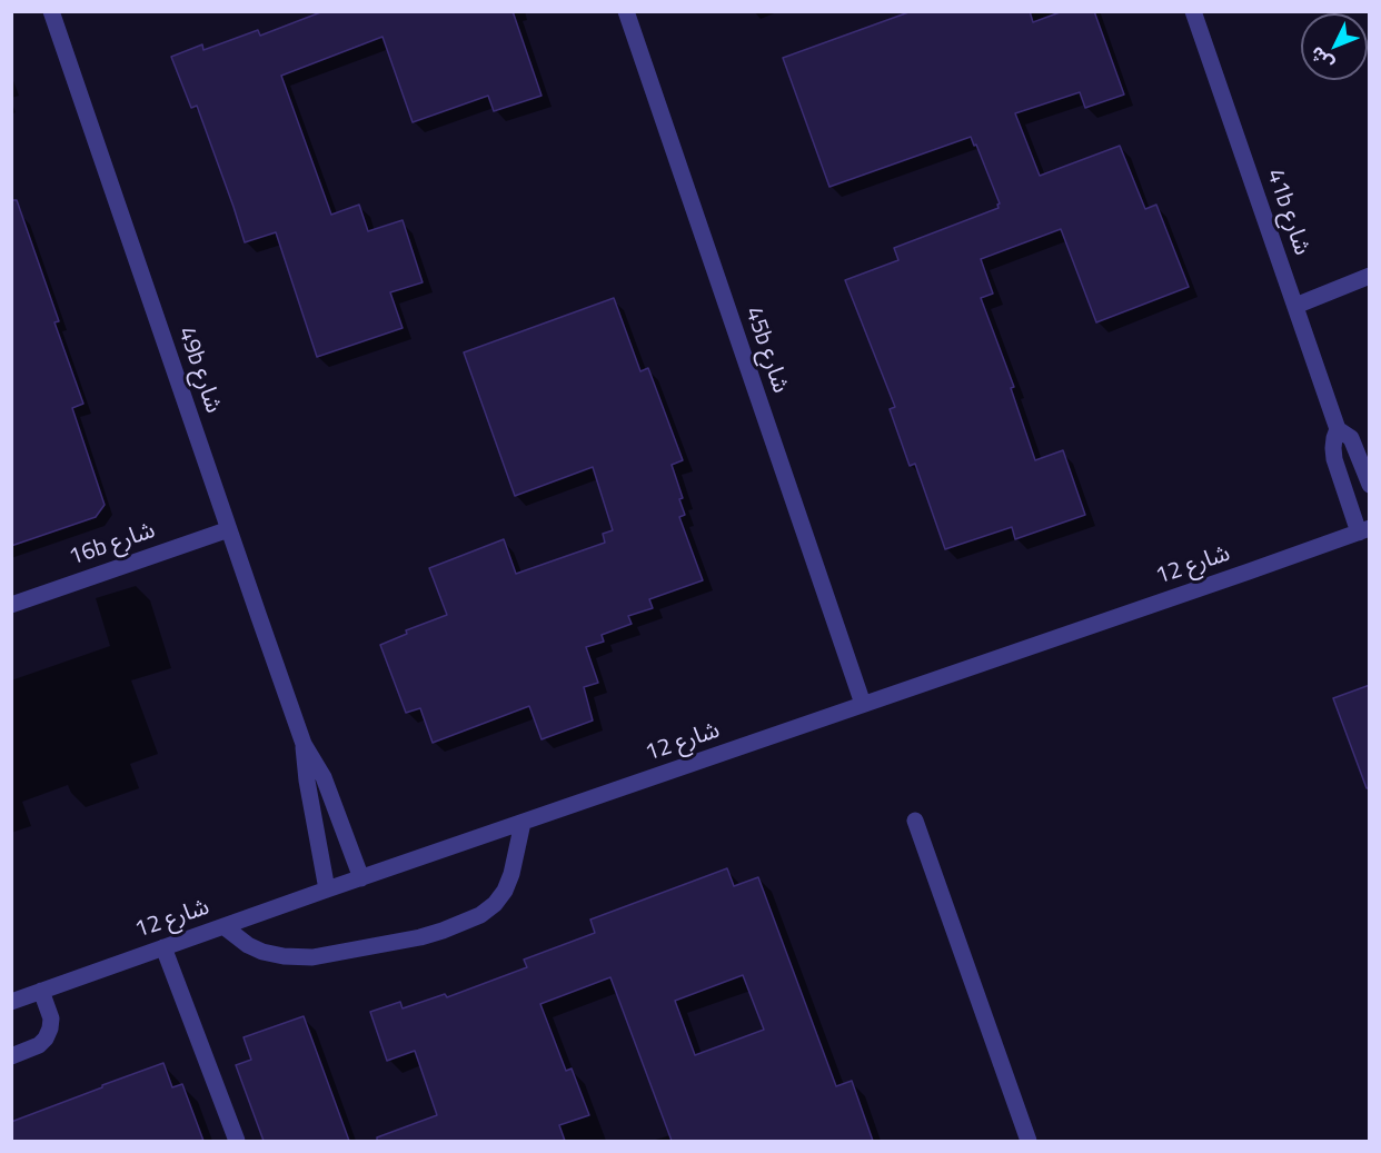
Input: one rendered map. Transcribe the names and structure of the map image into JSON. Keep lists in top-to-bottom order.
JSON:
{
  "streets": {
    "street": [
      "41b شارع",
      "45b شارع",
      "49b شارع",
      "16b شارع",
      "شارع 12"
    ]
  },
  "crossings": [
    ["41b شارع", "شارع 12"],
    ["45b شارع", "شارع 12"],
    ["49b شارع", "16b شارع"],
    ["49b شارع", "شارع 12"]
  ],
  "north": "bottom left"
}
